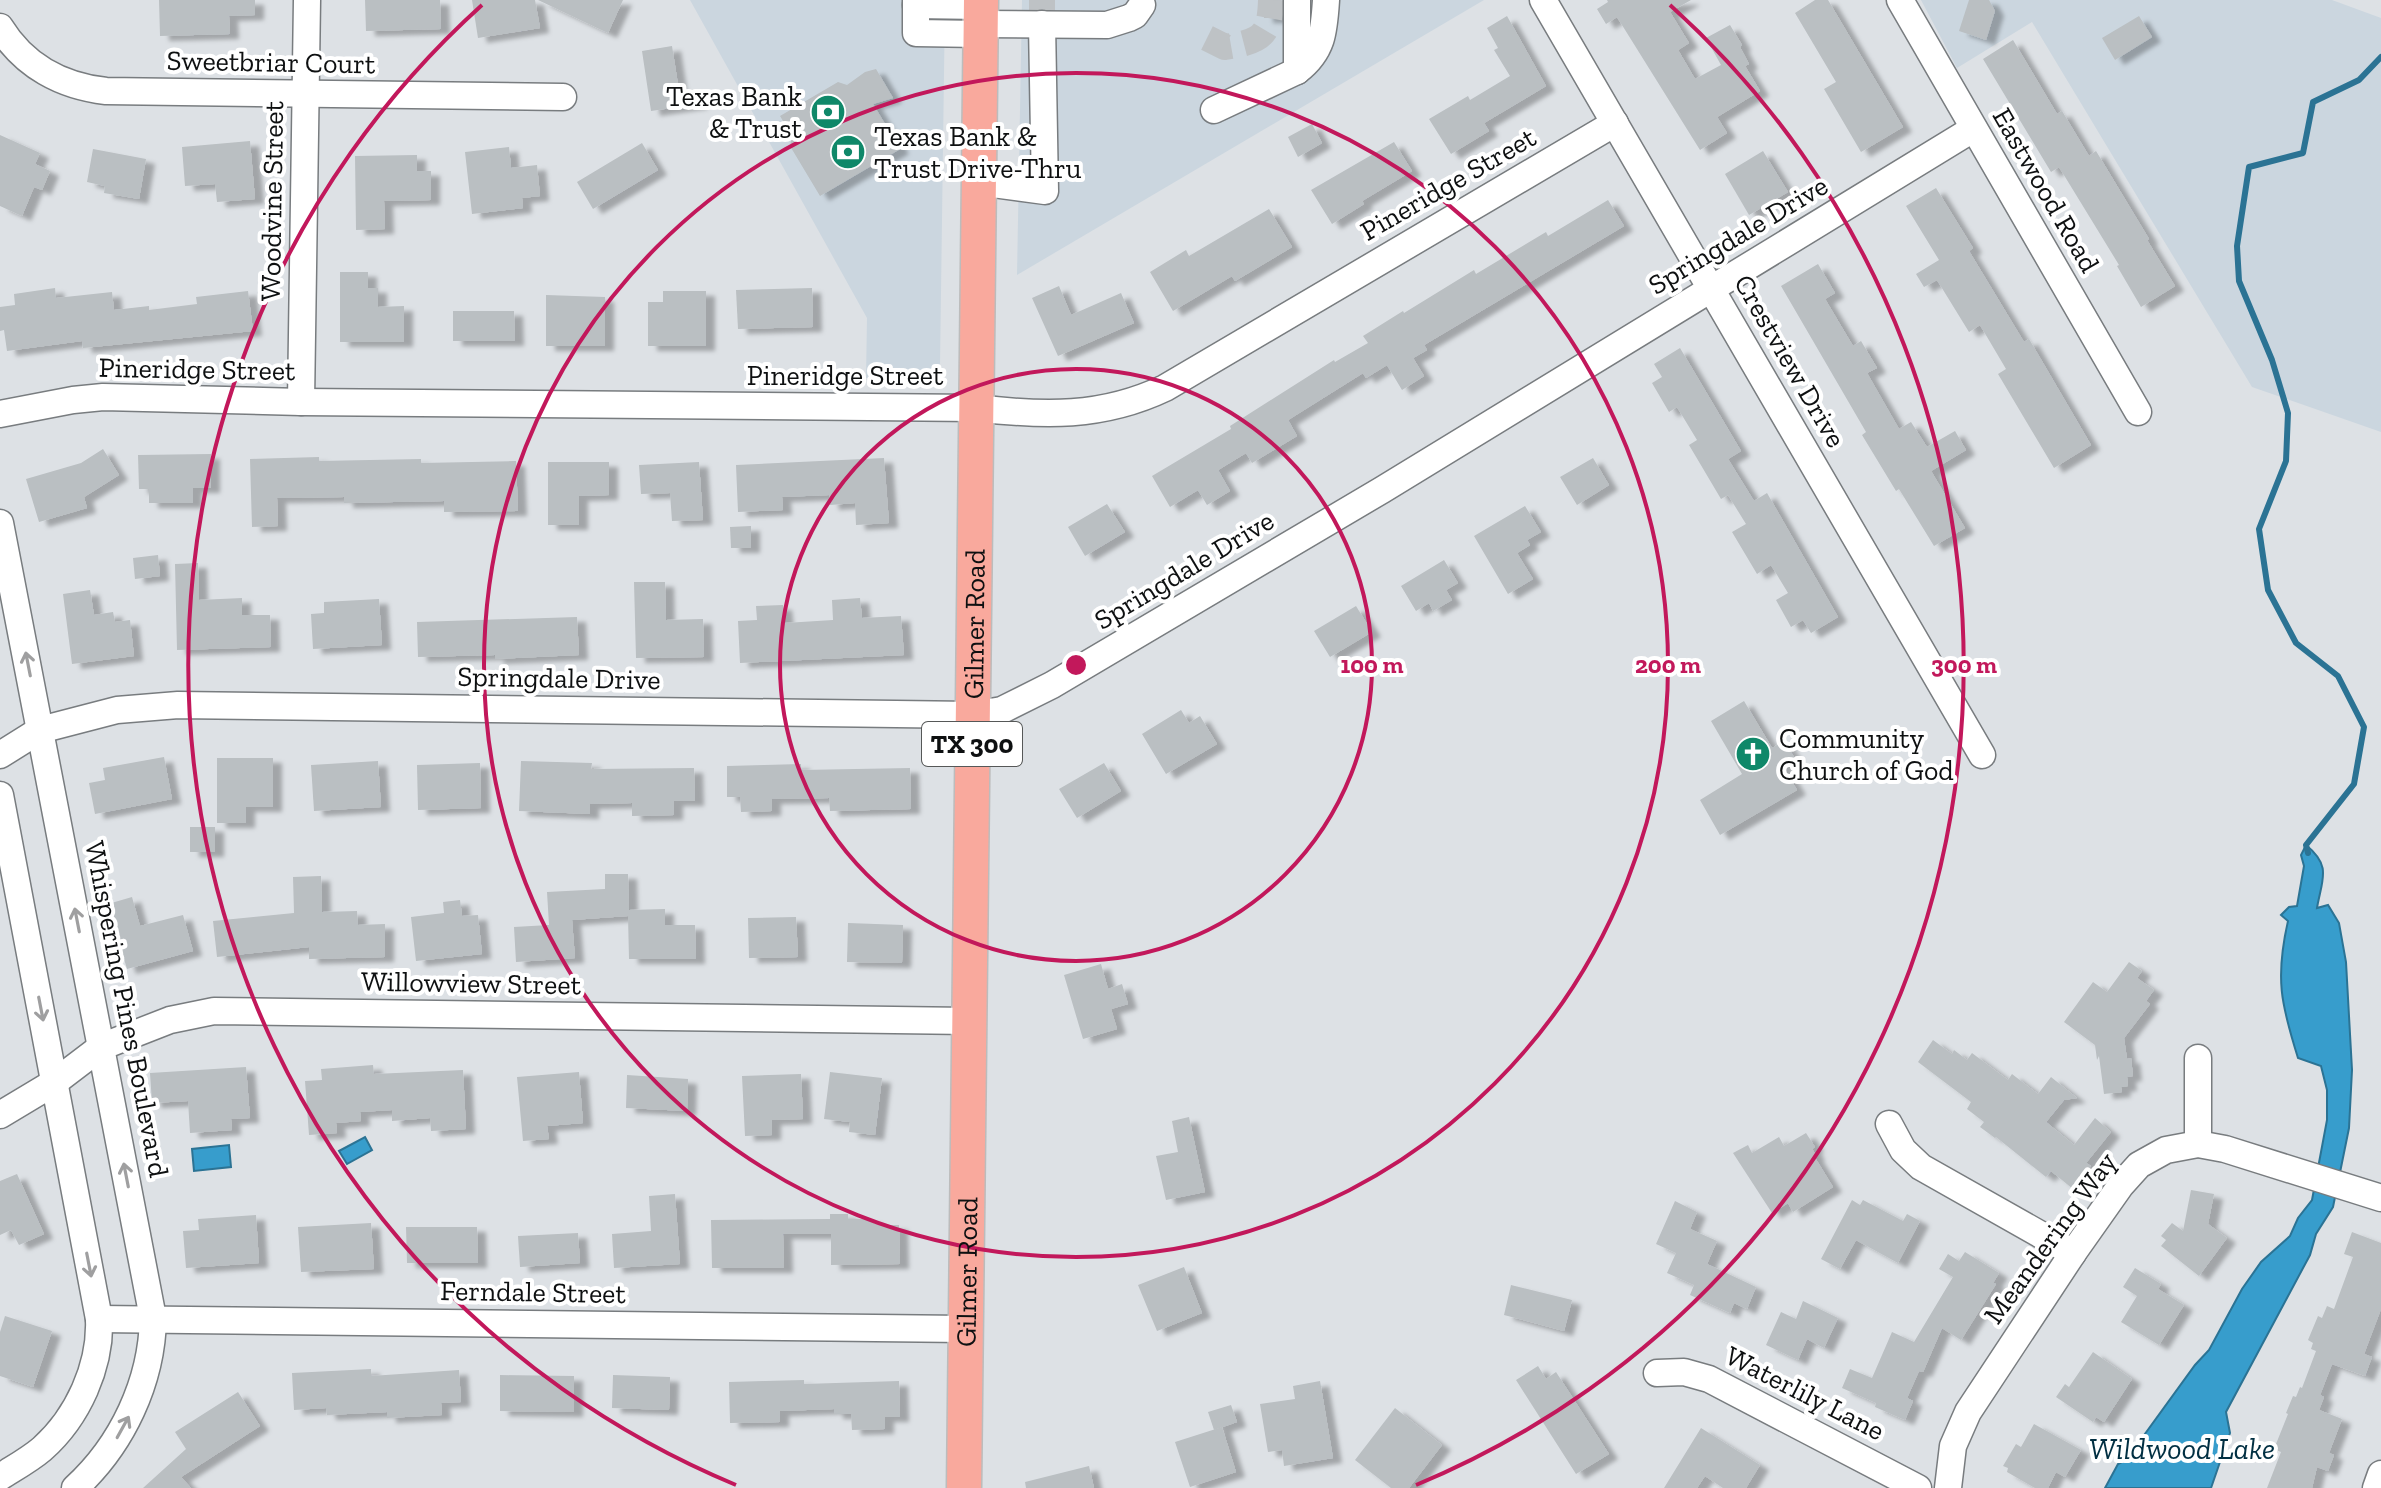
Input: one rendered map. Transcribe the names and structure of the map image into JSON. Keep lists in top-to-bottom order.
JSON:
{
  "streets": {
    "main road": ["Gilmer Road", "TX 300"],
    "street": [
      "Sweetbriar Court",
      "Pineridge Street",
      "Eastwood Road",
      "Woodvine Street",
      "Springdale Drive",
      "Crestview Drive",
      "Willowview Street",
      "Whispering Pines Boulevard",
      "Meandering Way",
      "Ferndale Street",
      "Waterlily Lane"
    ]
  },
  "crossings": [
    ["Sweetbriar Court", "Woodvine Street"],
    ["Pineridge Street", "Woodvine Street"],
    ["Pineridge Street", "Crestview Drive"],
    ["Pineridge Street", "Gilmer Road"],
    ["Eastwood Road", "Springdale Drive"],
    ["Springdale Drive", "Crestview Drive"],
    ["Springdale Drive", "Gilmer Road"],
    ["Springdale Drive", "Whispering Pines Boulevard"],
    ["Gilmer Road", "Willowview Street"],
    ["Gilmer Road", "Ferndale Street"],
    ["Willowview Street", "Whispering Pines Boulevard"],
    ["Whispering Pines Boulevard", "Ferndale Street"]
  ],
  "water": ["Wildwood Lake"],
  "places": {
    "bank": ["Texas Bank & Trust", "Texas Bank & Trust Drive-Thru"],
    "church": ["Community Church of God"]
  },
  "rings": ["100 m", "200 m", "300 m"]
}
